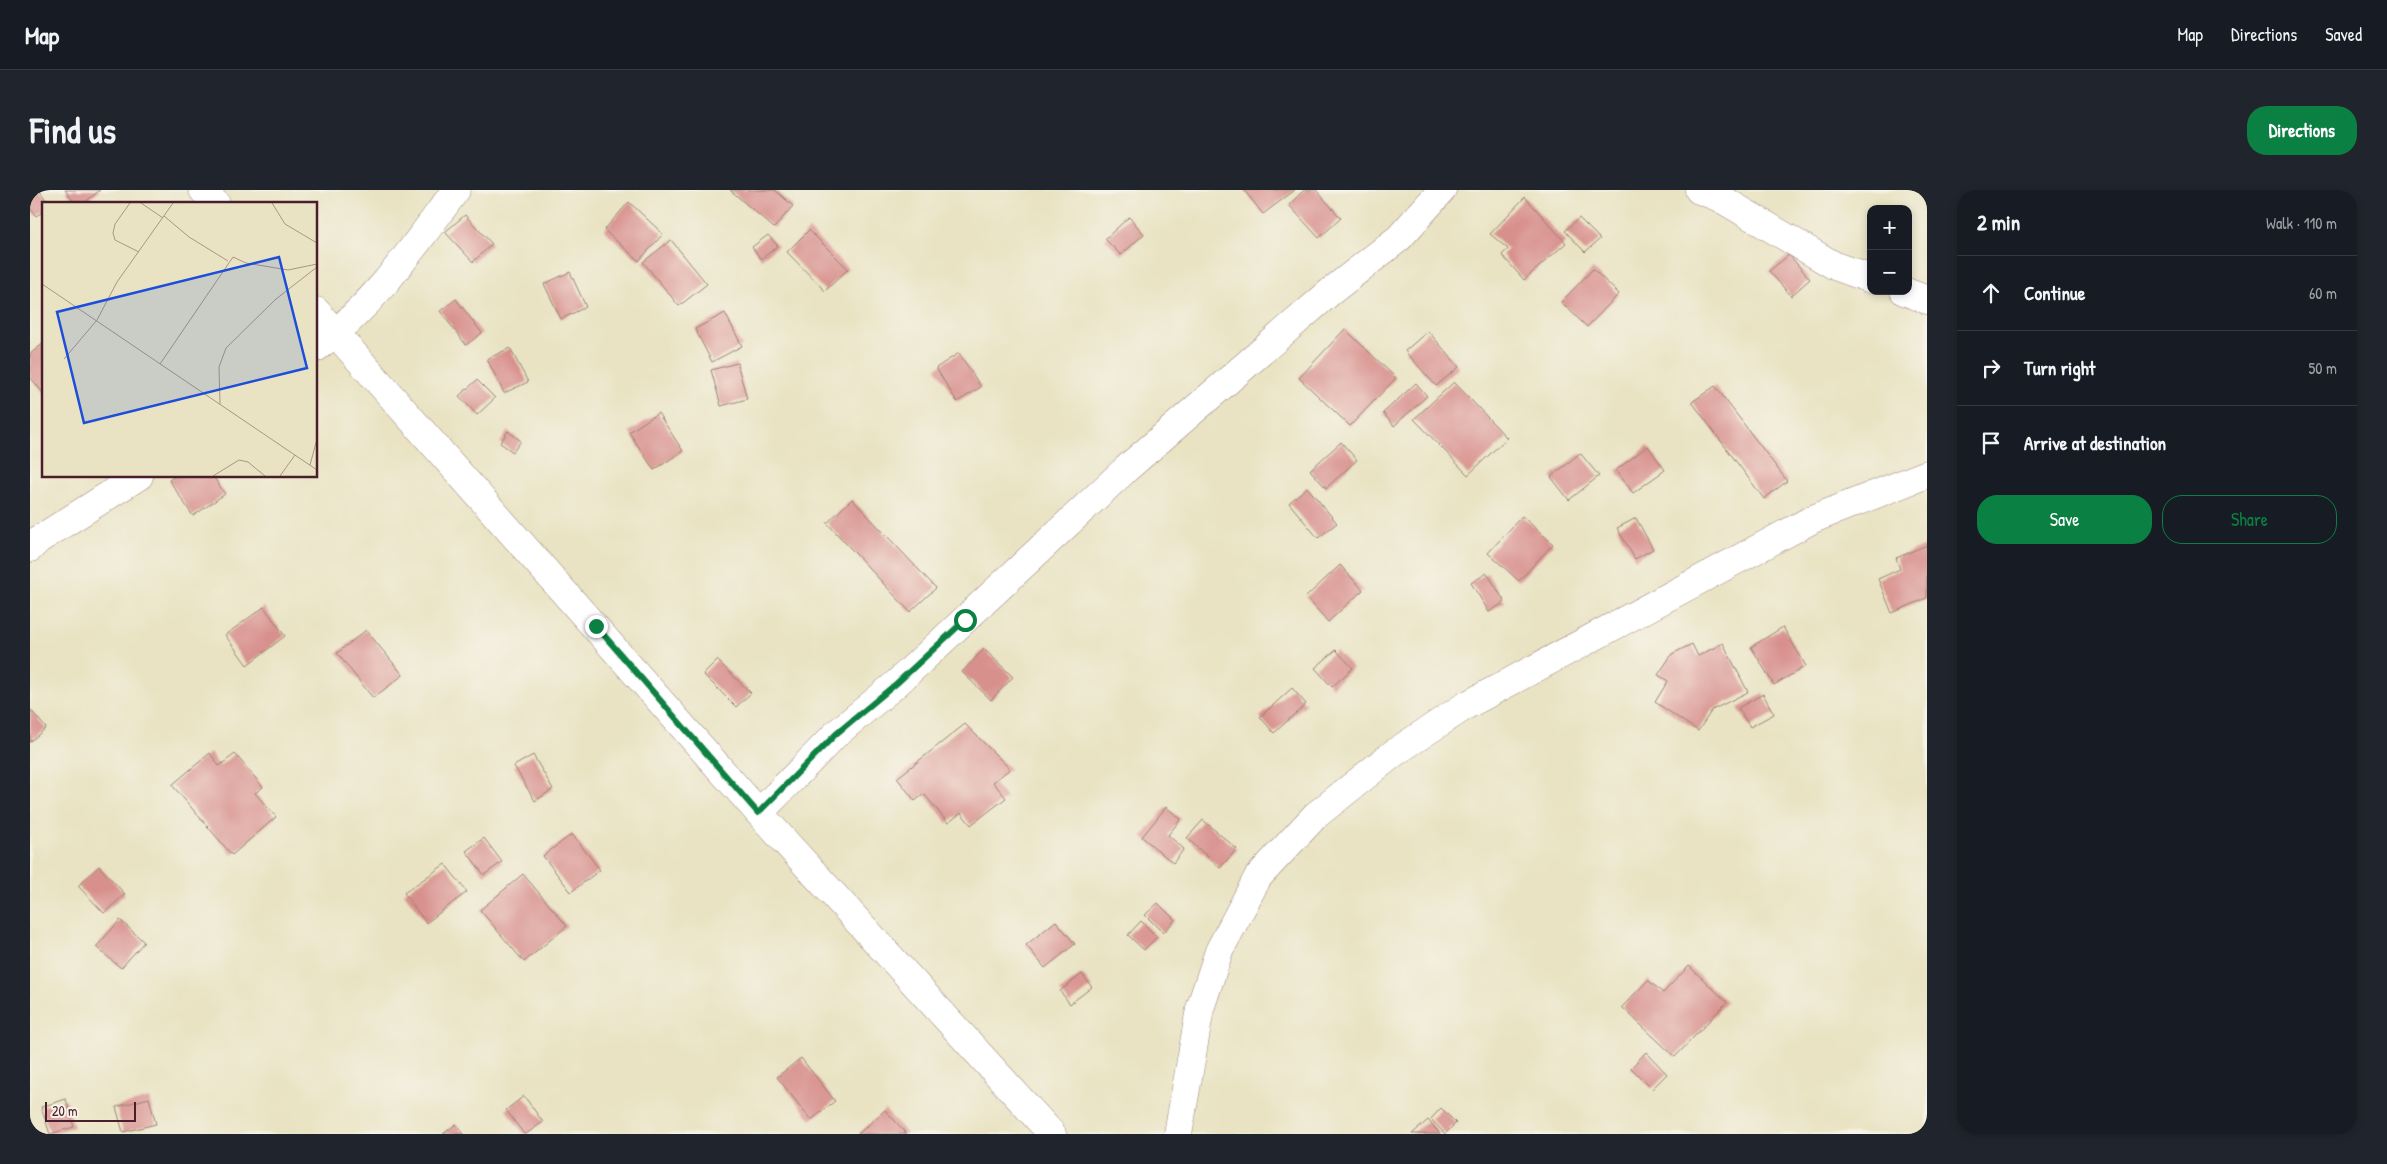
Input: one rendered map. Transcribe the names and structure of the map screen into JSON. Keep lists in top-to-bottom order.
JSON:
{
  "scale_bar": "20 m",
  "page": {
    "header": "Map",
    "nav": ["Map", "Directions", "Saved"],
    "buttons": [
      "Directions",
      ["Save", "Share"]
    ],
    "title": "Find us",
    "heading": ["2 min", "Walk · 110 m"],
    "map_buttons": ["+", "−"],
    "list": [
      ["Continue", "60 m"],
      ["Turn right", "50 m"],
      "Arrive at destination"
    ],
    "scale": "20 m"
  }
}
